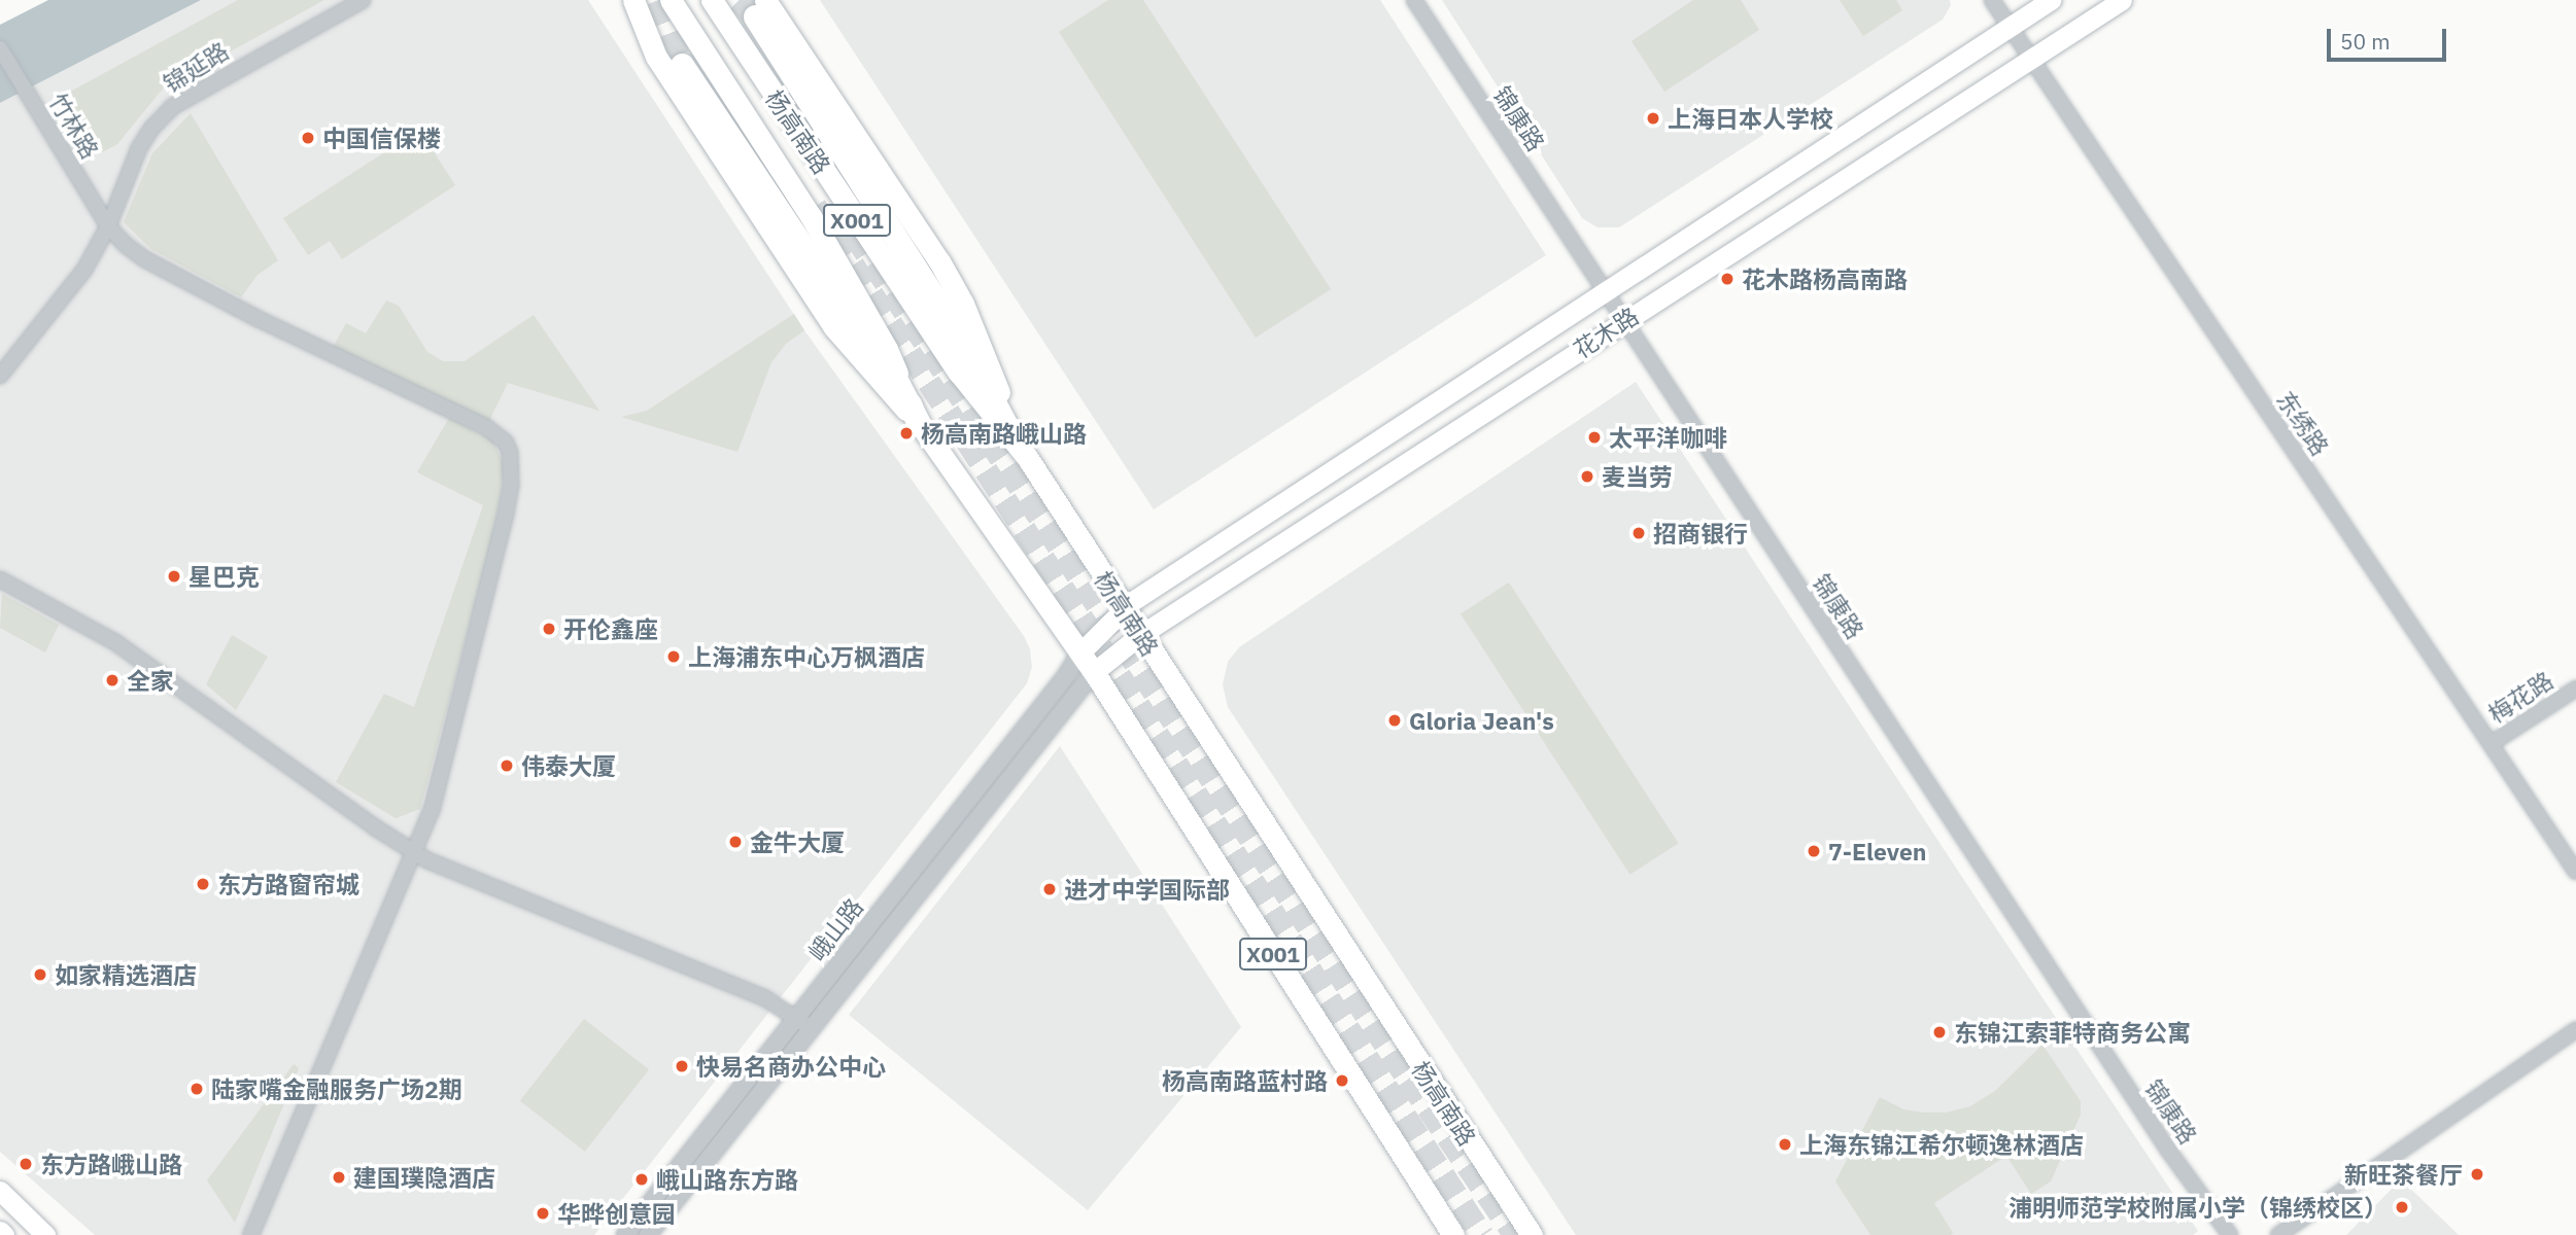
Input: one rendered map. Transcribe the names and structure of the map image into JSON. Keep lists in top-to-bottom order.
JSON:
{
  "streets": {
    "main road": ["杨高南路", "X001", "花木路"],
    "street": [
      "锦延路",
      "锦康路",
      "竹林路",
      "东绣路",
      "梅花路",
      "峨山路"
    ]
  },
  "crossings": [
    ["锦延路", "竹林路"],
    ["锦康路", "花木路"],
    ["杨高南路", "X001"],
    ["杨高南路", "花木路"],
    ["杨高南路", "峨山路"],
    ["花木路", "东绣路"],
    ["花木路", "峨山路"],
    ["东绣路", "梅花路"]
  ],
  "places": [
    "上海日本人学校",
    "中国信保楼",
    "花木路杨高南路",
    "杨高南路峨山路",
    "太平洋咖啡",
    "麦当劳",
    "招商银行",
    "星巴克",
    "开伦鑫座",
    "上海浦东中心万枫酒店",
    "全家",
    "Gloria Jean's",
    "伟泰大厦",
    "金牛大厦",
    "7-Eleven",
    "东方路窗帘城",
    "进才中学国际部",
    "如家精选酒店",
    "东锦江索菲特商务公寓",
    "快易名商办公中心",
    "杨高南路蓝村路",
    "陆家嘴金融服务广场2期",
    "上海东锦江希尔顿逸林酒店",
    "东方路峨山路",
    "新旺茶餐厅",
    "建国璞隐酒店",
    "峨山路东方路",
    "浦明师范学校附属小学（锦绣校区）",
    "华晔创意园"
  ],
  "scale_bar": "50 m"
}
